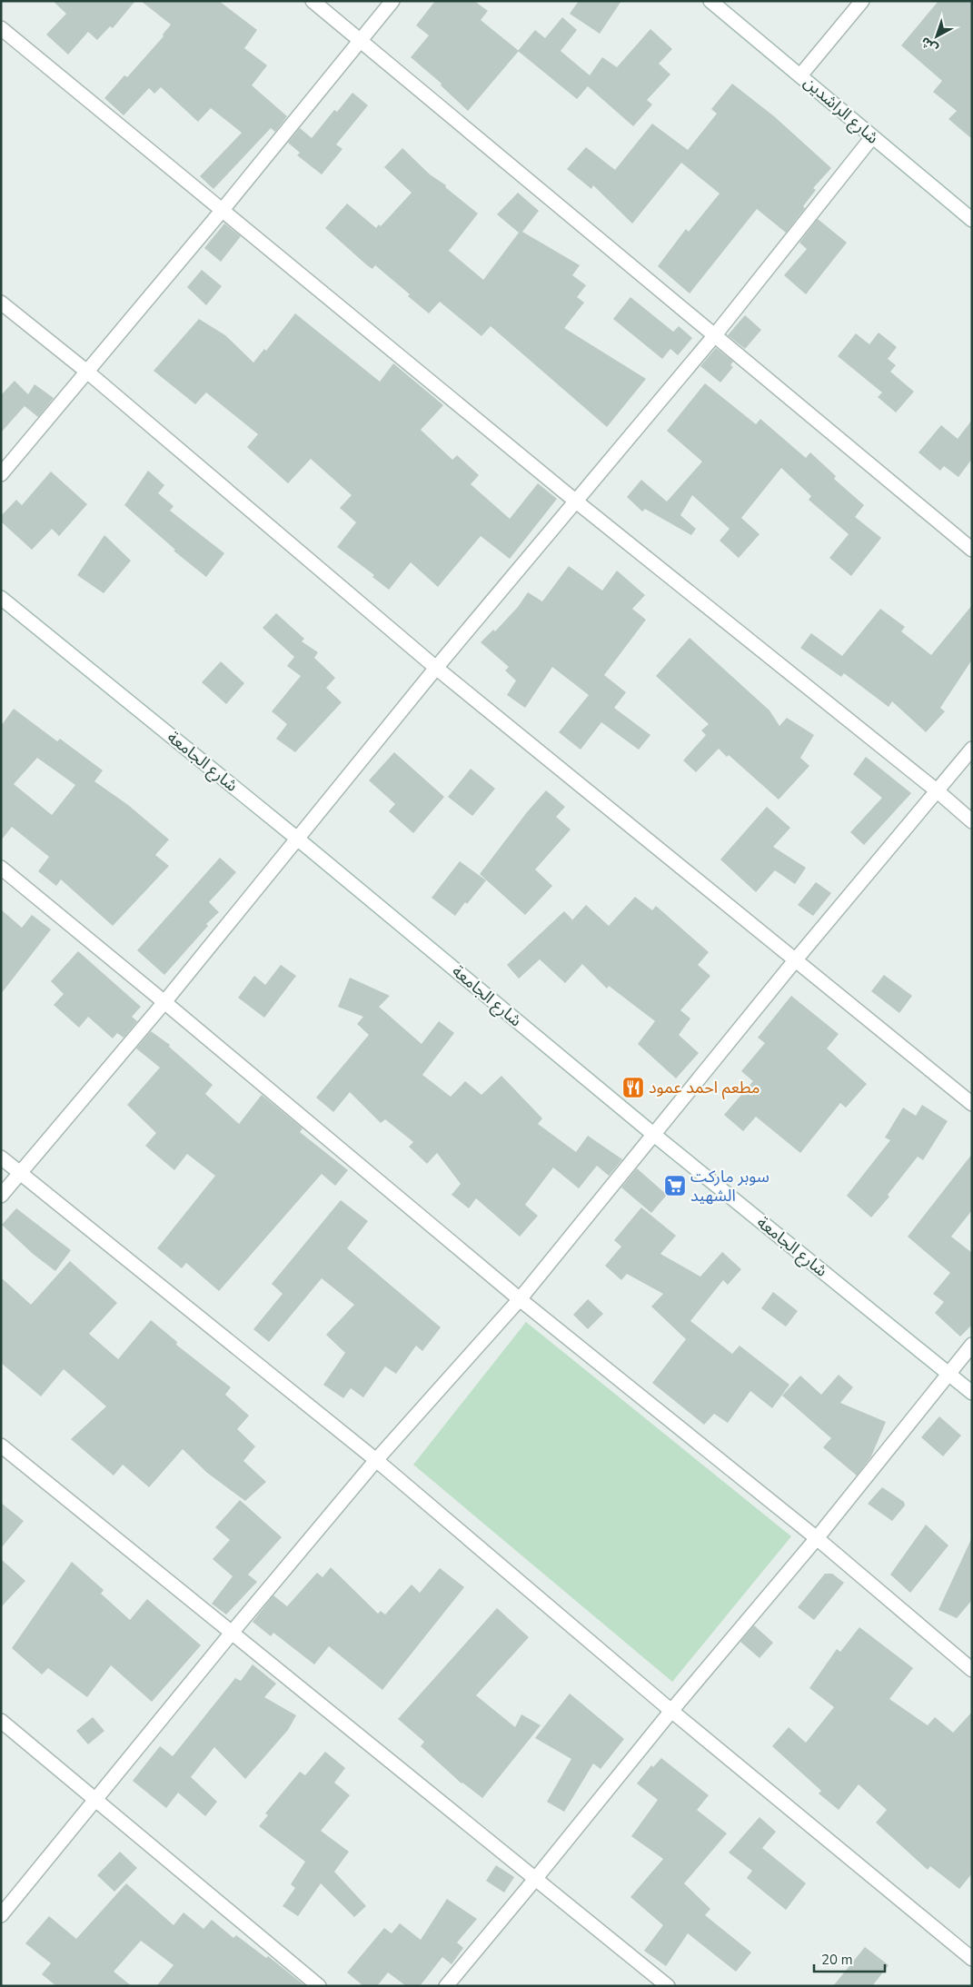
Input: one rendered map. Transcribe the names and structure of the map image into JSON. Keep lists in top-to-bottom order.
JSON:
{
  "streets": {
    "street": ["شارع الراشدين", "شارع الجامعة"]
  },
  "places": {
    "restaurant": ["مطعم احمد عمود"],
    "supermarket": ["سوبر ماركت الشهيد"]
  },
  "scale_bar": "20 m",
  "north": "bottom left"
}
